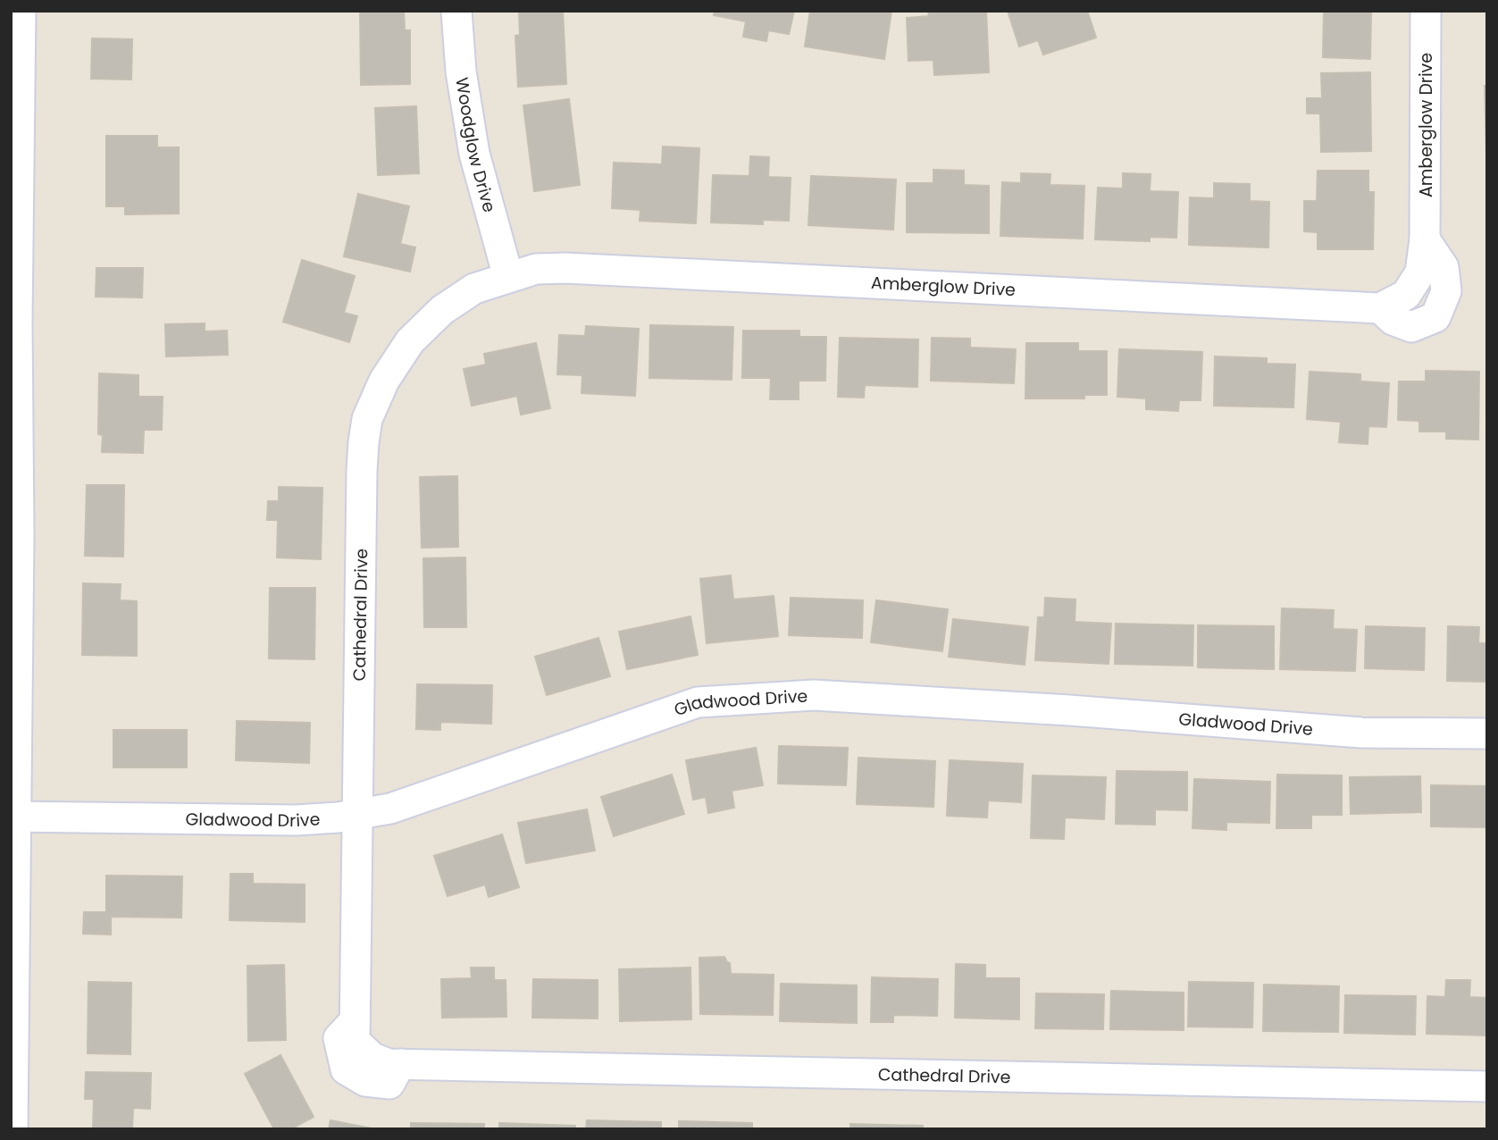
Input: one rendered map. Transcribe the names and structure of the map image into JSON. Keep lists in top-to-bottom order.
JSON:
{
  "streets": {
    "street": [
      "Amberglow Drive",
      "Woodglow Drive",
      "Cathedral Drive",
      "Gladwood Drive"
    ]
  },
  "crossings": [
    ["Amberglow Drive", "Woodglow Drive"],
    ["Amberglow Drive", "Cathedral Drive"],
    ["Woodglow Drive", "Cathedral Drive"],
    ["Cathedral Drive", "Gladwood Drive"]
  ]
}
